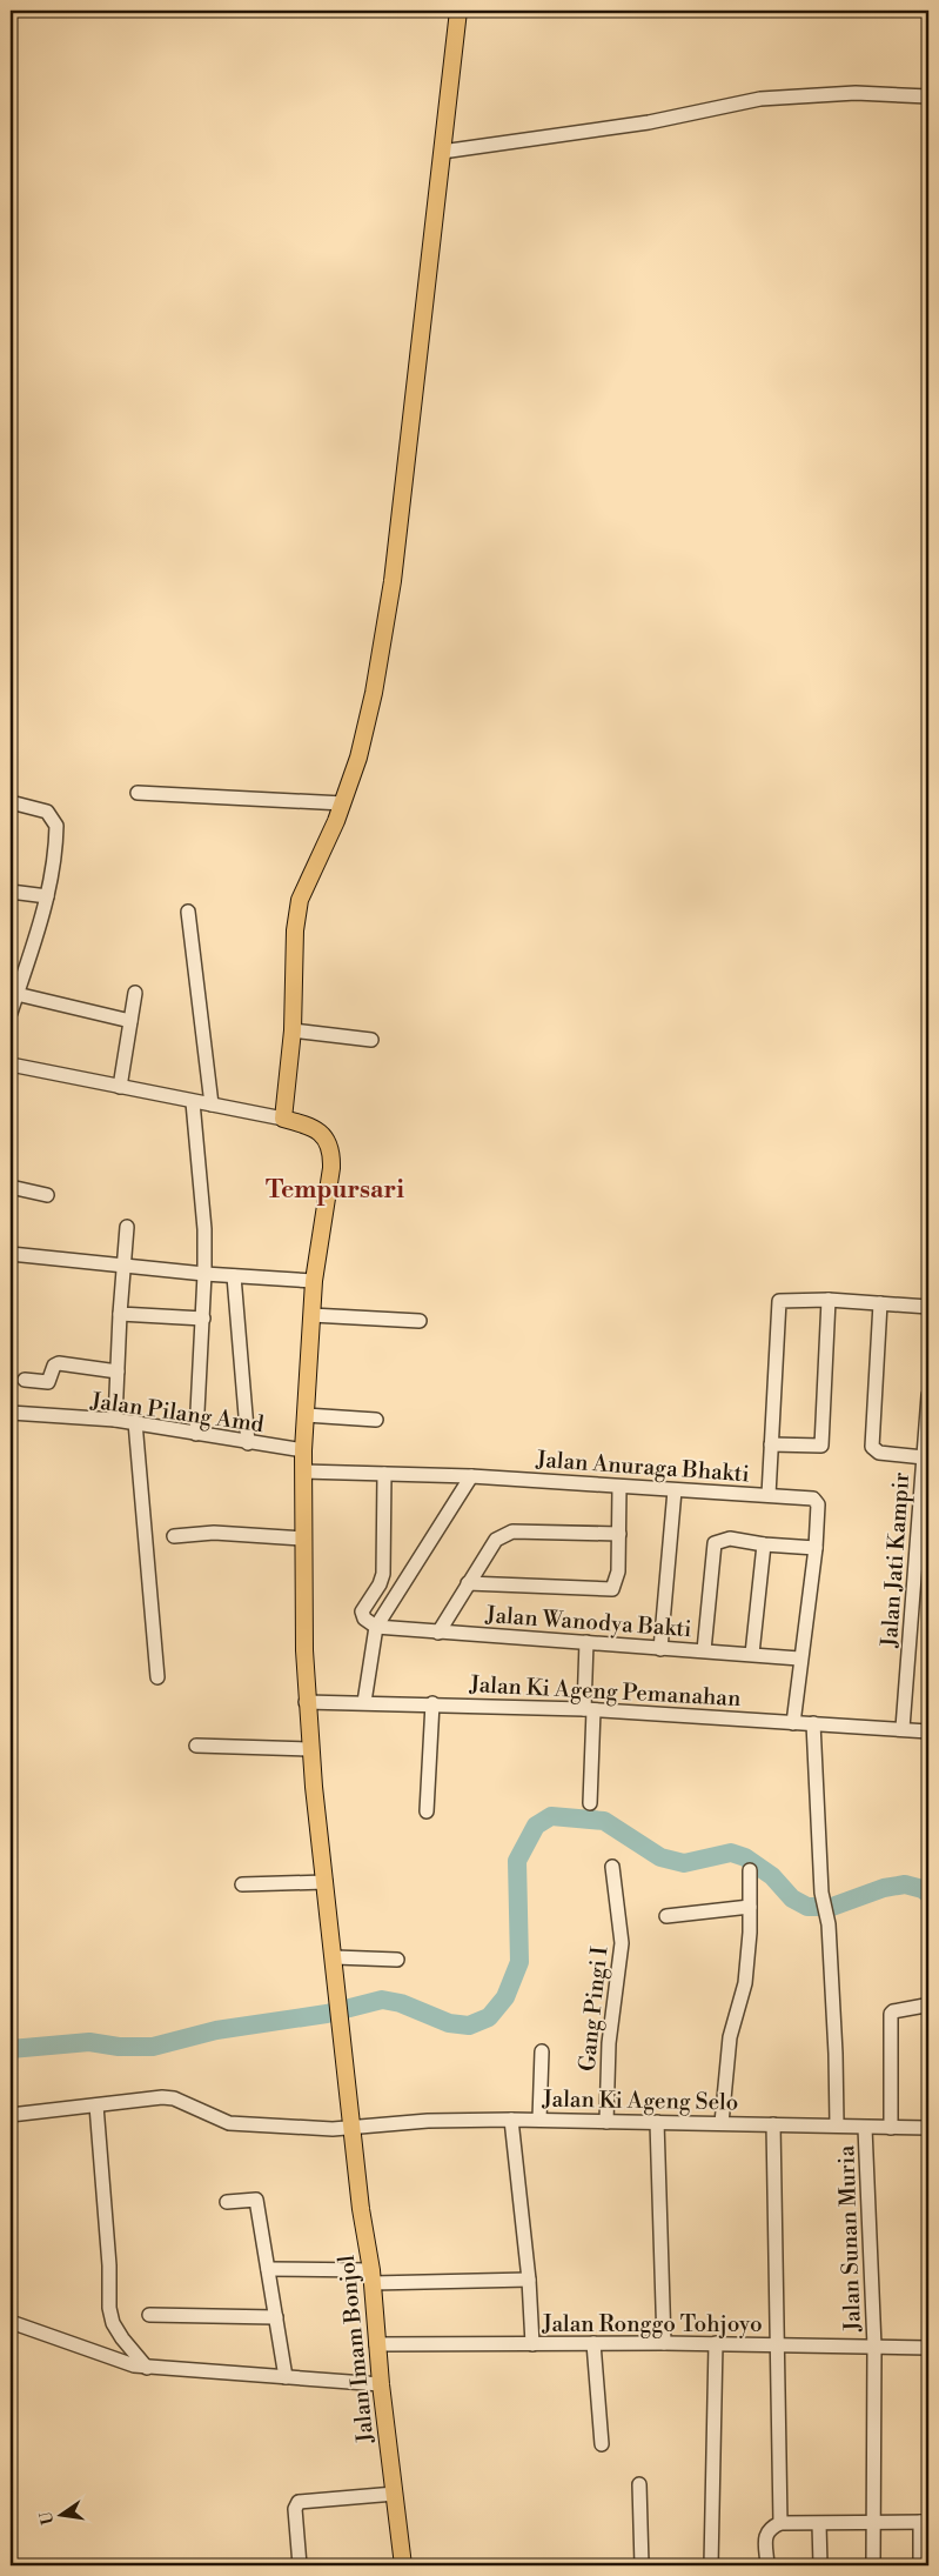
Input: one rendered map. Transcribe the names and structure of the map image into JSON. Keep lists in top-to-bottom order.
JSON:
{
  "streets": {
    "main road": ["Jalan Imam Bonjol"],
    "street": [
      "Jalan Pilang Amd",
      "Jalan Anuraga Bhakti",
      "Jalan Jati Kampir",
      "Jalan Wanodya Bakti",
      "Jalan Ki Ageng Pemanahan",
      "Gang Pingi I",
      "Jalan Ki Ageng Selo",
      "Jalan Sunan Muria",
      "Jalan Ronggo Tohjoyo"
    ]
  },
  "crossings": [
    ["Jalan Pilang Amd", "Jalan Imam Bonjol"],
    ["Jalan Anuraga Bhakti", "Jalan Imam Bonjol"],
    ["Jalan Jati Kampir", "Jalan Ki Ageng Pemanahan"],
    ["Jalan Ki Ageng Pemanahan", "Jalan Imam Bonjol"],
    ["Gang Pingi I", "Jalan Ki Ageng Selo"],
    ["Jalan Ki Ageng Selo", "Jalan Sunan Muria"],
    ["Jalan Ki Ageng Selo", "Jalan Imam Bonjol"],
    ["Jalan Sunan Muria", "Jalan Ronggo Tohjoyo"],
    ["Jalan Ronggo Tohjoyo", "Jalan Imam Bonjol"]
  ],
  "districts": ["Tempursari"],
  "north": "left"
}
